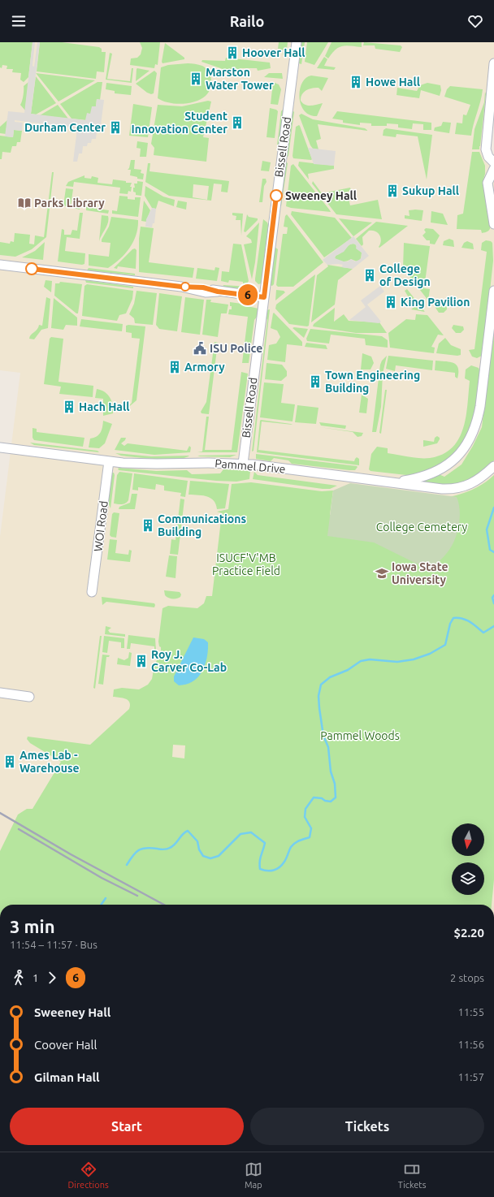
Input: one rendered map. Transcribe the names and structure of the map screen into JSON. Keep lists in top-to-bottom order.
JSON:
{
  "streets": {
    "street": ["Bissell Road", "Pammel Drive", "WOI Road"]
  },
  "crossings": [
    ["Bissell Road", "Pammel Drive"],
    ["Pammel Drive", "WOI Road"]
  ],
  "parks": ["College Cemetery", "ISUCF'V'MB Practice Field", "Pammel Woods"],
  "places": {
    "building": [
      "Hoover Hall",
      "Marston Water Tower",
      "Howe Hall",
      "Student Innovation Center",
      "Durham Center",
      "Sukup Hall",
      "College of Design",
      "King Pavilion",
      "Armory",
      "Town Engineering Building",
      "Hach Hall",
      "Communications Building",
      "Roy J. Carver Co-Lab",
      "Ames Lab - Warehouse"
    ],
    "other": ["Sweeney Hall"],
    "library": ["Parks Library"],
    "public building": ["ISU Police"],
    "school or university": ["Iowa State University"]
  },
  "lines": ["bus line 6"],
  "north": "bottom",
  "page": {
    "header": "Railo",
    "on_map": "6",
    "heading": ["3 min", "11:54 – 11:57 · Bus", "$2.20"],
    "legs": ["1", "6", "2 stops"],
    "list": [
      {
        "name": "Sweeney Hall",
        "value": "11:55"
      },
      {
        "name": "Coover Hall",
        "value": "11:56"
      },
      {
        "name": "Gilman Hall",
        "value": "11:57"
      }
    ],
    "buttons": ["Start", "Tickets"],
    "tabs": ["Directions", "Map", "Tickets"]
  }
}
